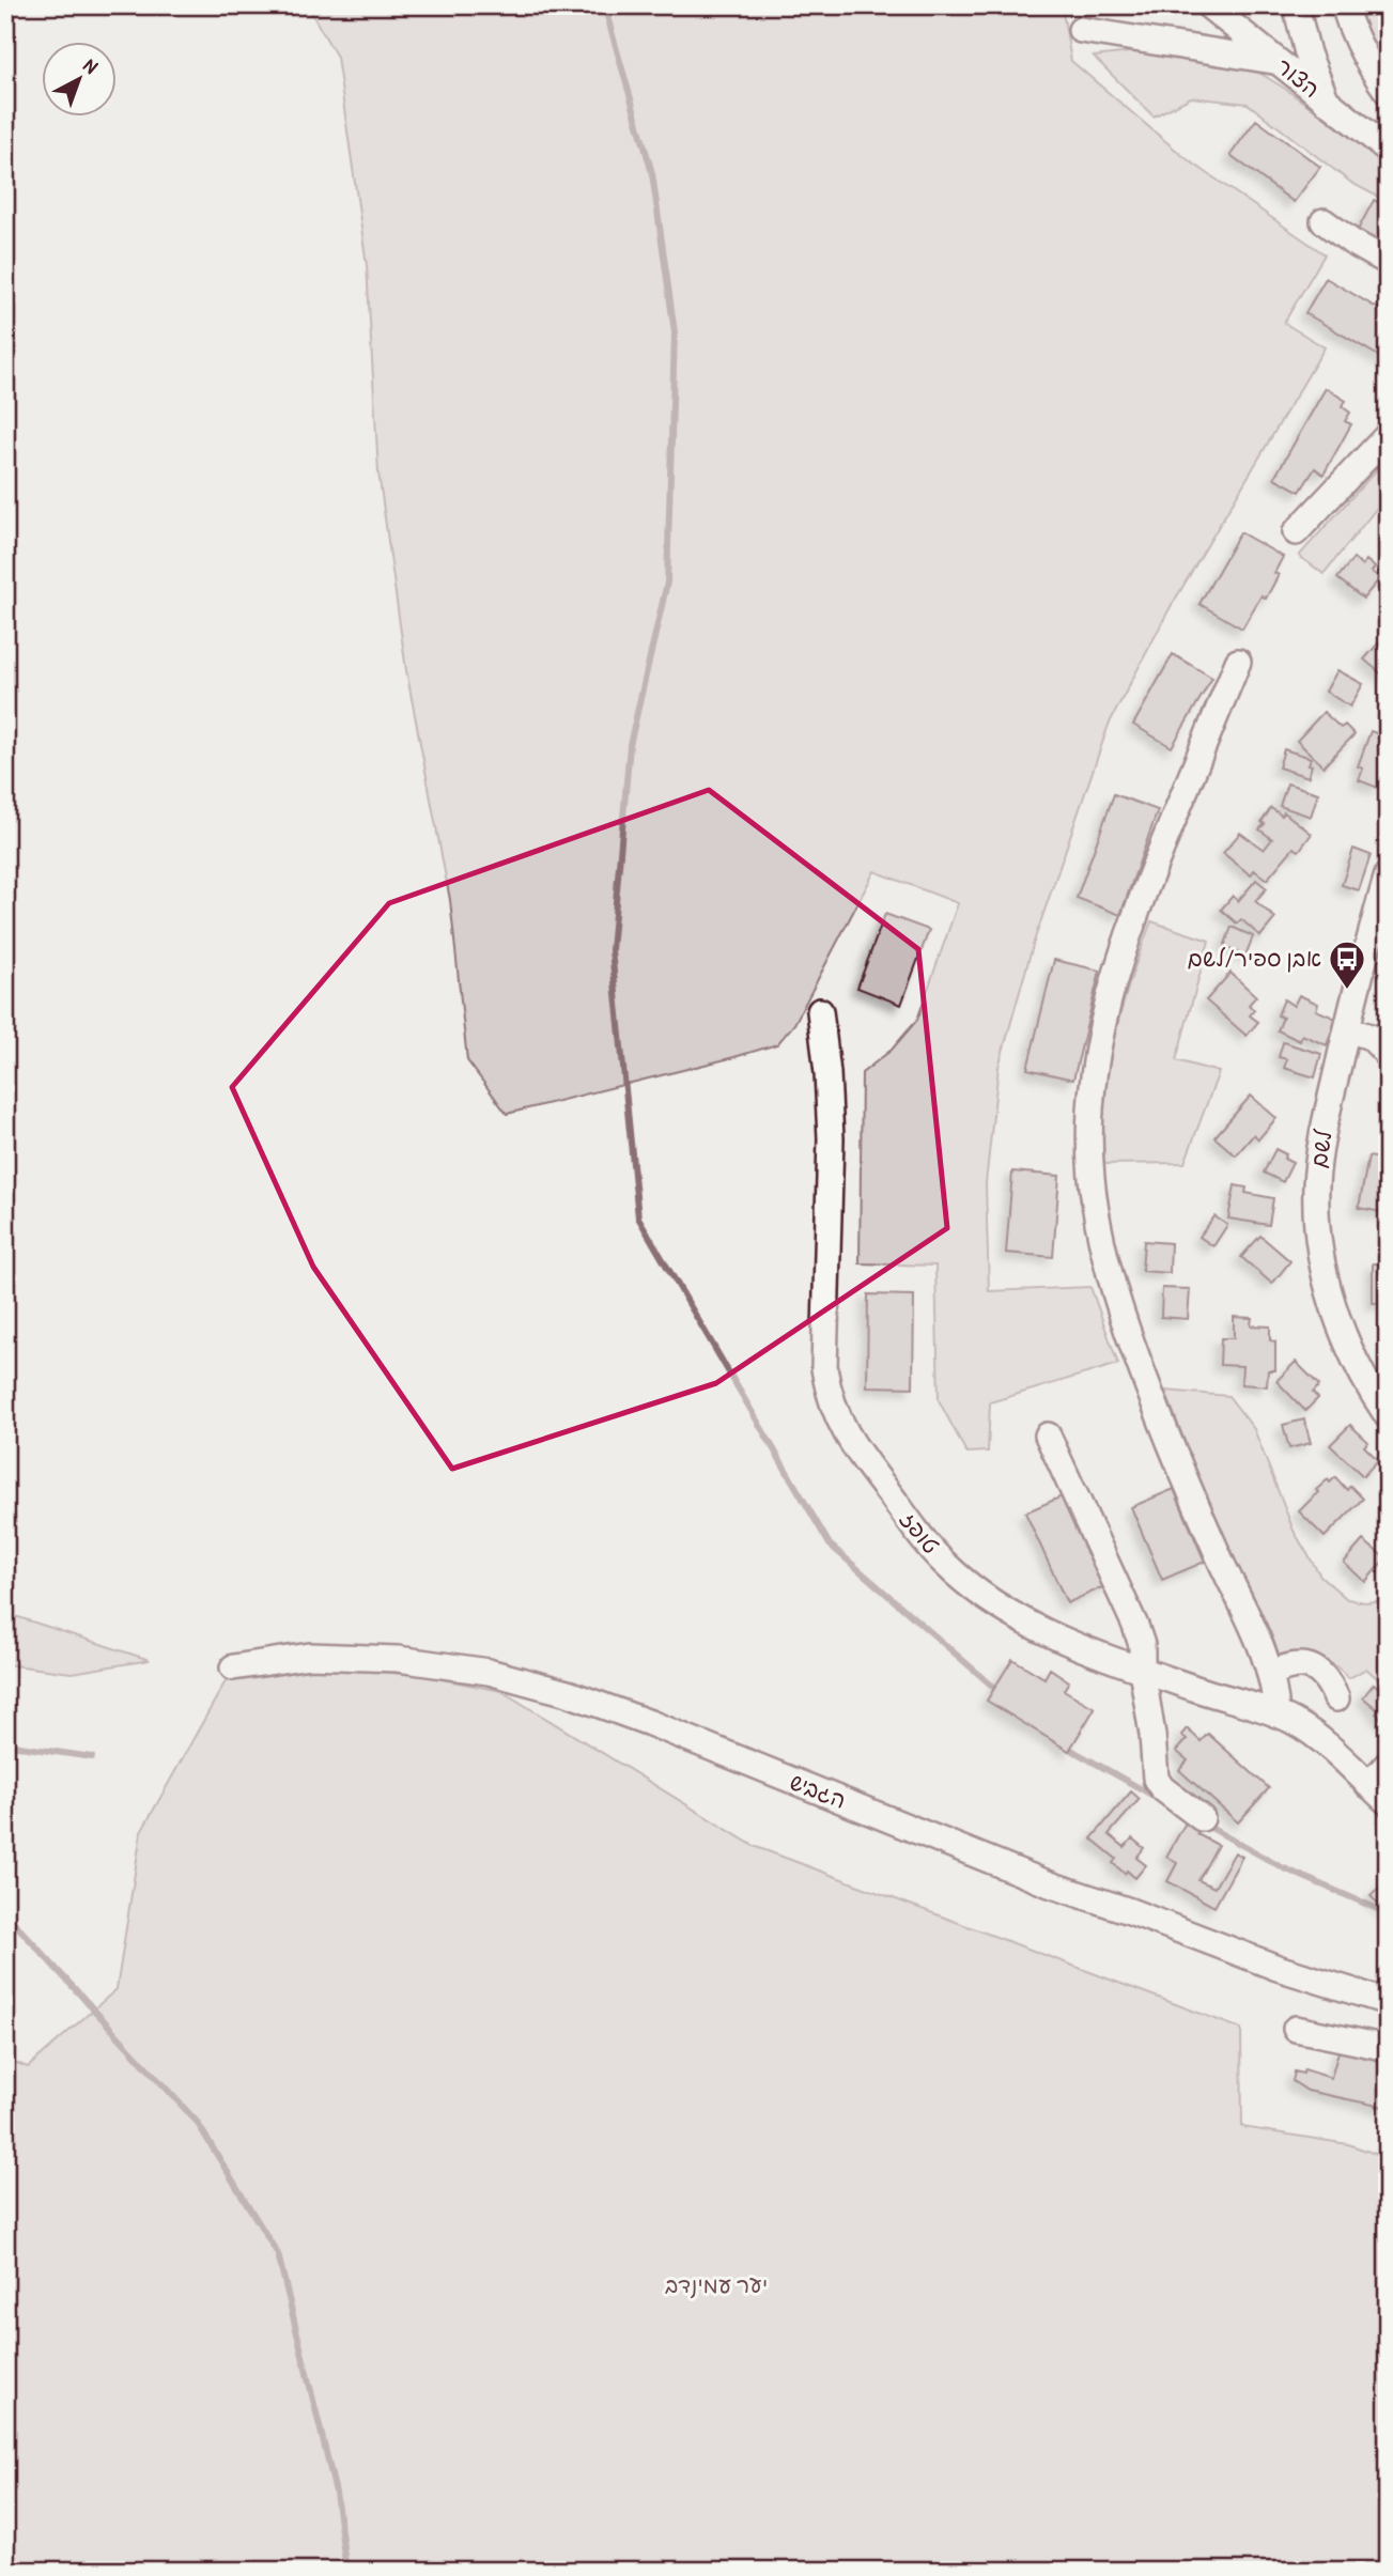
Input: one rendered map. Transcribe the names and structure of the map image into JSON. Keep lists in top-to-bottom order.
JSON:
{
  "streets": {
    "street": [
      "הצור",
      "לשם",
      "טופז",
      "הגביש"
    ]
  },
  "parks": ["יער עמינדב"],
  "places": {
    "bus stop": ["אבן ספיר/לשם"]
  },
  "north": "top right"
}
